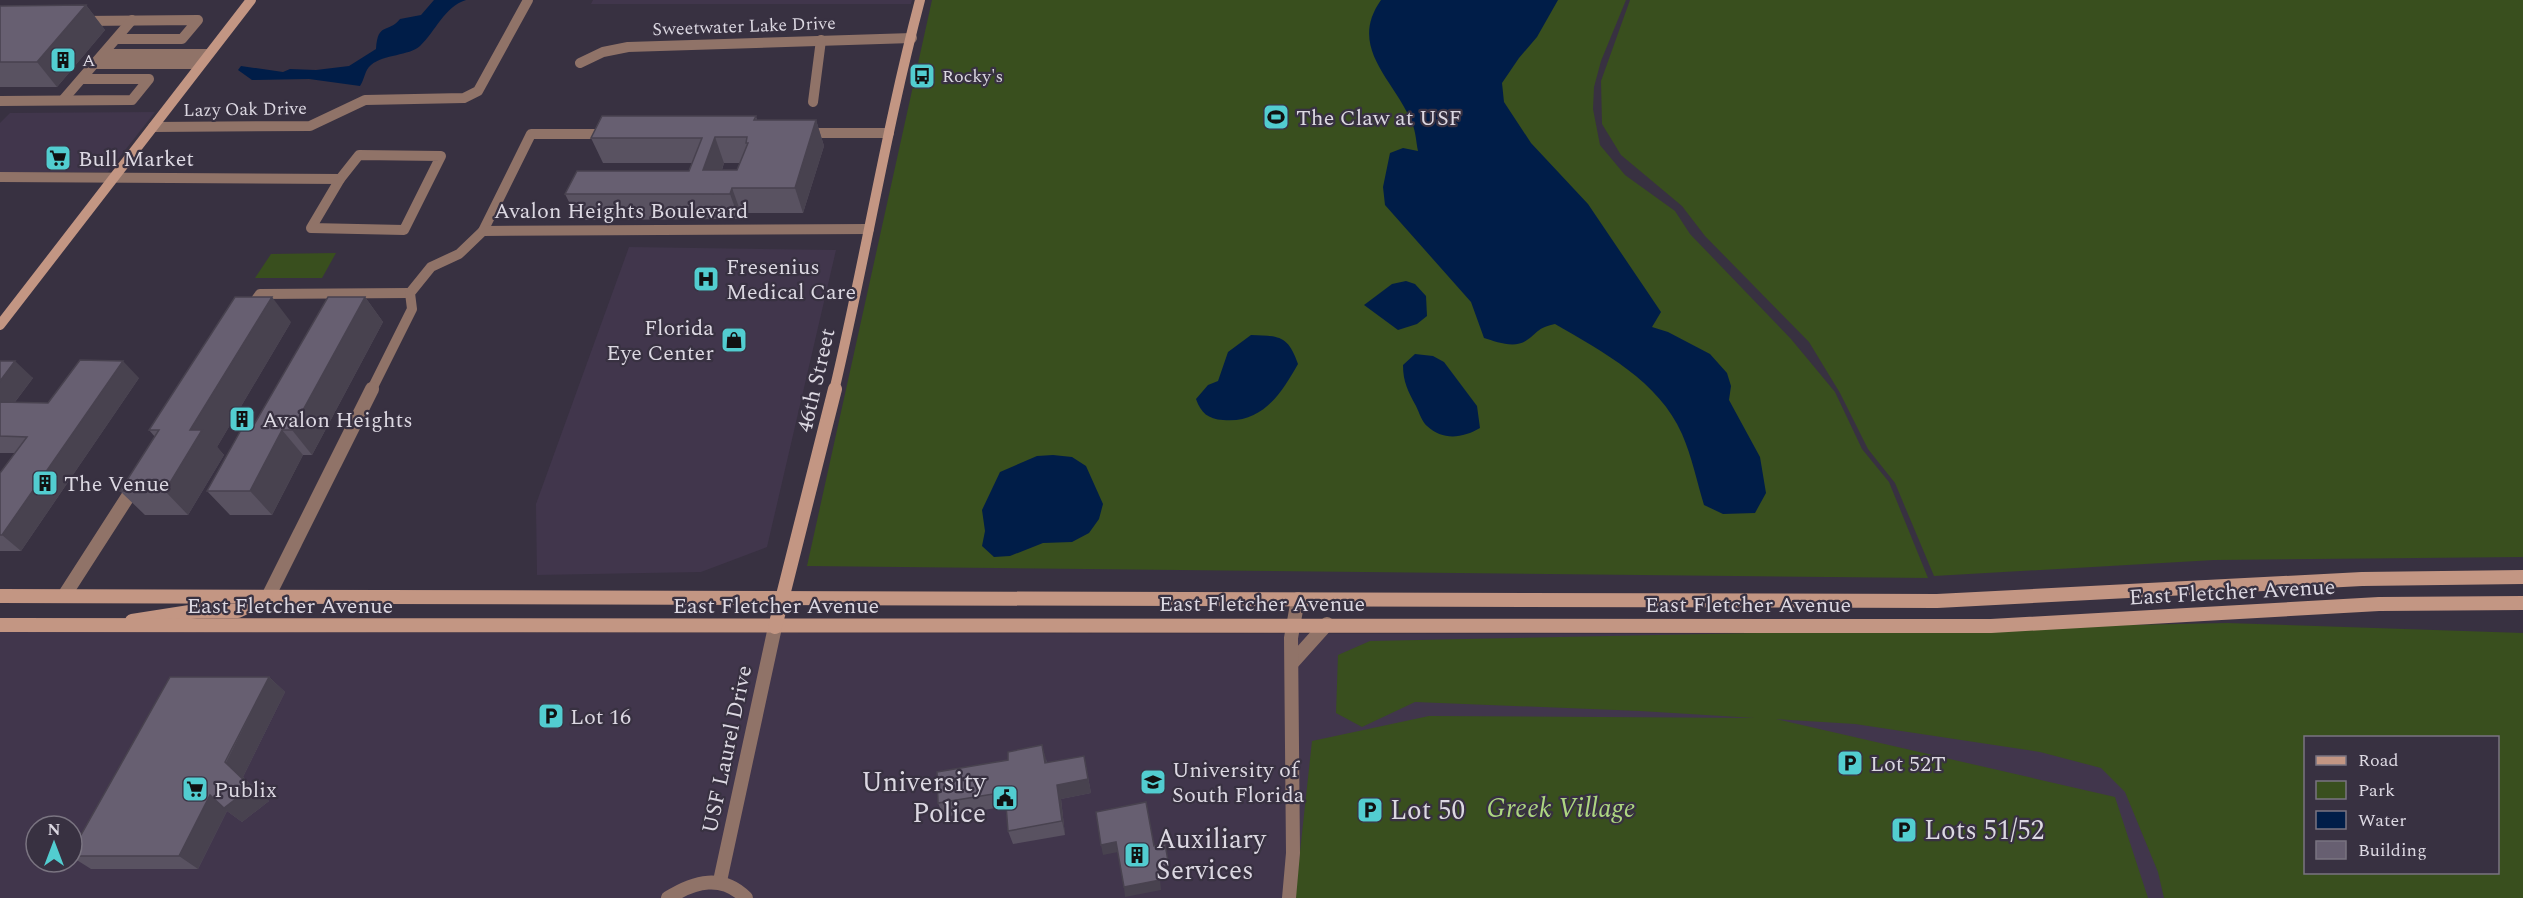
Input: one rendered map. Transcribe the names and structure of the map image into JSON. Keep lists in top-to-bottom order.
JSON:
{
  "streets": {
    "main road": ["46th Street", "East Fletcher Avenue"],
    "street": [
      "Sweetwater Lake Drive",
      "Lazy Oak Drive",
      "Avalon Heights Boulevard",
      "USF Laurel Drive"
    ]
  },
  "crossings": [
    ["Sweetwater Lake Drive", "46th Street"],
    ["Avalon Heights Boulevard", "46th Street"],
    ["46th Street", "East Fletcher Avenue"],
    ["46th Street", "USF Laurel Drive"],
    ["East Fletcher Avenue", "USF Laurel Drive"]
  ],
  "parks": ["Greek Village"],
  "places": {
    "building": [
      "A",
      "Avalon Heights",
      "The Venue",
      "Auxiliary Services"
    ],
    "bus stop": ["Rocky's"],
    "sports": ["The Claw at USF"],
    "supermarket": ["Bull Market", "Publix"],
    "hospital": ["Fresenius Medical Care"],
    "shop": ["Florida Eye Center"],
    "parking": [
      "Lot 16",
      "Lot 52T",
      "Lot 50",
      "Lots 51/52"
    ],
    "school or university": ["University of South Florida"],
    "public building": ["University Police"]
  },
  "legend": [
    "Road",
    "Park",
    "Water",
    "Building"
  ],
  "north": "top"
}
